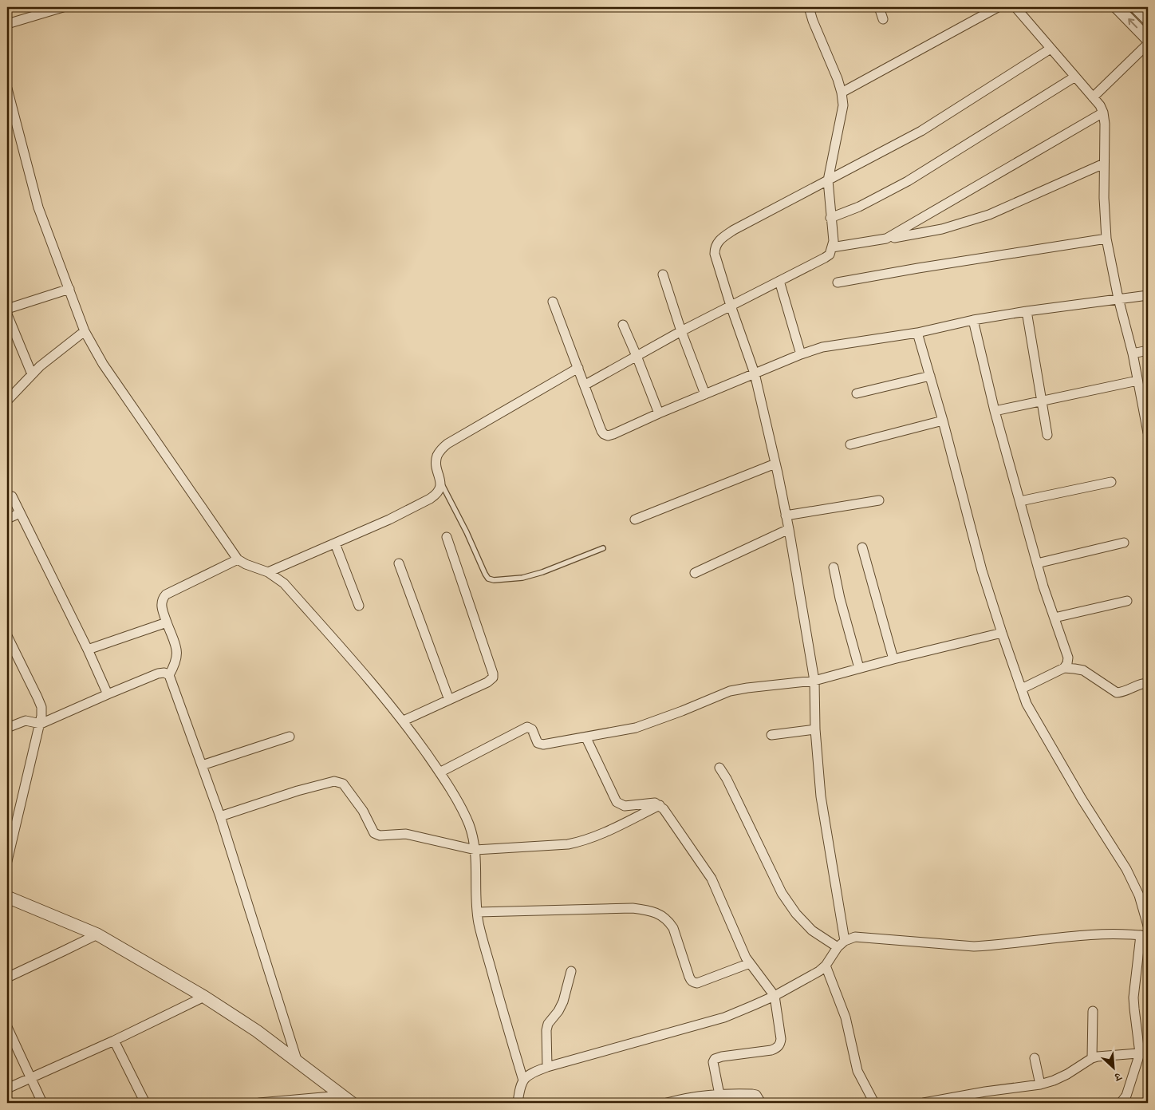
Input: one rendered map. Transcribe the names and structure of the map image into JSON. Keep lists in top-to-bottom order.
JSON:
{
  "north": "bottom right"
}
